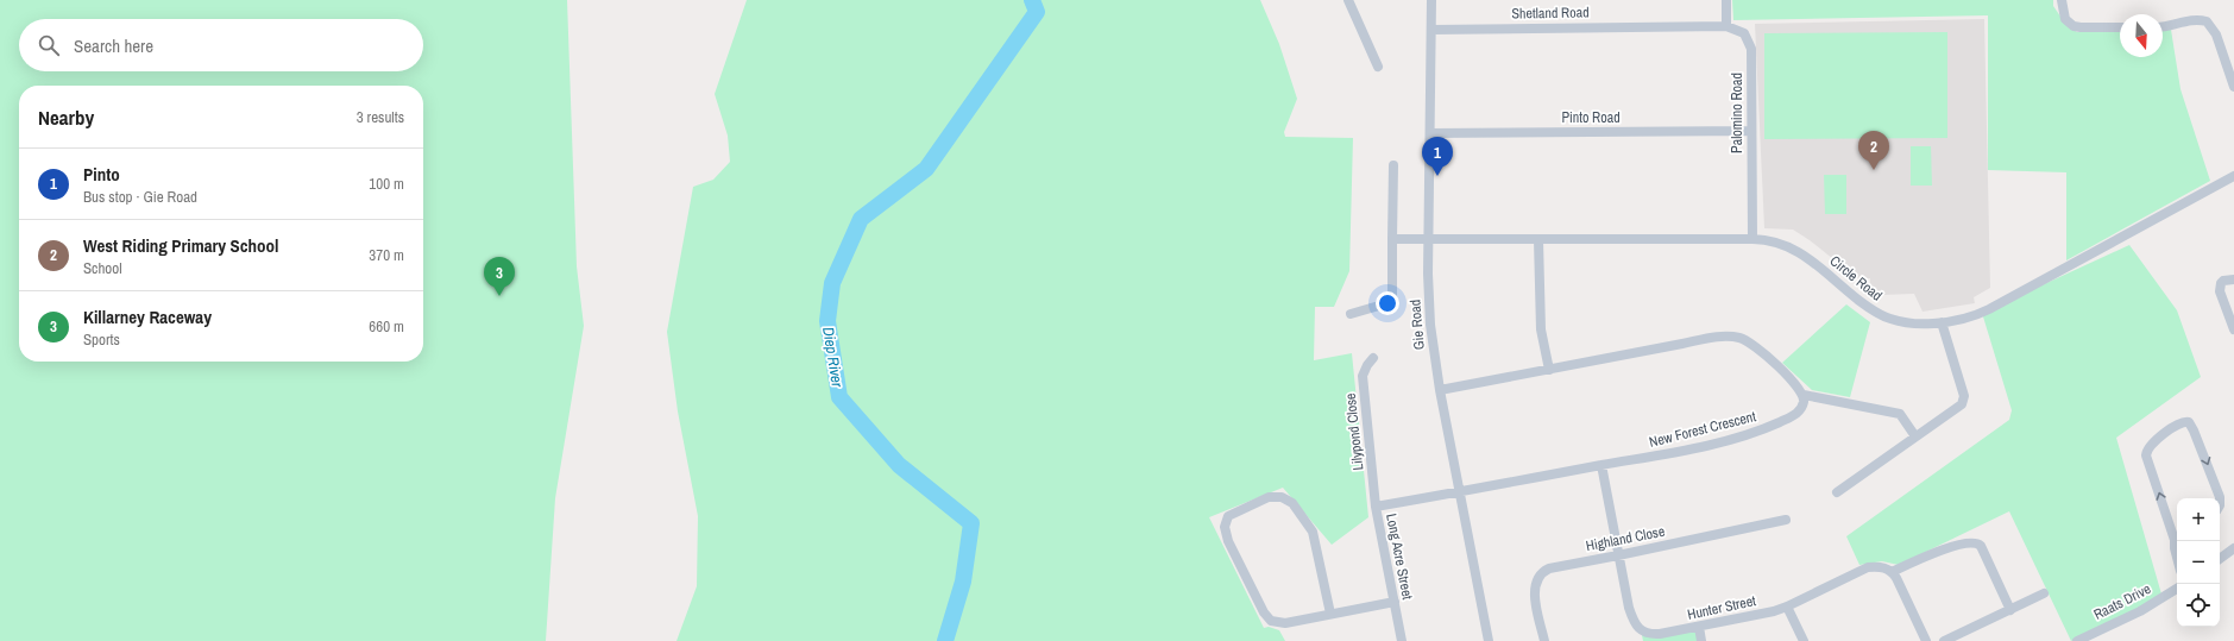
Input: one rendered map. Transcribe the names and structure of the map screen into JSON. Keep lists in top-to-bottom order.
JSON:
{
  "streets": {
    "street": [
      "Shetland Road",
      "Palomino Road",
      "Pinto Road",
      "Circle Road",
      "Gie Road",
      "New Forest Crescent",
      "Lilypond Close",
      "Highland Close",
      "Long Acre Street",
      "Raats Drive",
      "Hunter Street"
    ]
  },
  "crossings": [
    ["Shetland Road", "Palomino Road"],
    ["Shetland Road", "Gie Road"],
    ["Palomino Road", "Pinto Road"],
    ["Palomino Road", "Circle Road"],
    ["Pinto Road", "Gie Road"],
    ["Circle Road", "Gie Road"],
    ["Gie Road", "New Forest Crescent"],
    ["Gie Road", "Long Acre Street"],
    ["New Forest Crescent", "Long Acre Street"],
    ["New Forest Crescent", "Hunter Street"],
    ["Lilypond Close", "Long Acre Street"],
    ["Highland Close", "Hunter Street"]
  ],
  "water": ["Diep River"],
  "north": "bottom",
  "page": {
    "search": "Search here",
    "heading": ["Nearby", "3 results"],
    "pins": ["2", "1", "3"],
    "list": [
      {
        "mark": "1",
        "name": "Pinto",
        "note": "Bus stop · Gie Road",
        "value": "100 m"
      },
      {
        "mark": "2",
        "name": "West Riding Primary School",
        "note": "School",
        "value": "370 m"
      },
      {
        "mark": "3",
        "name": "Killarney Raceway",
        "note": "Sports",
        "value": "660 m"
      }
    ],
    "map_buttons": ["+", "−"]
  }
}
